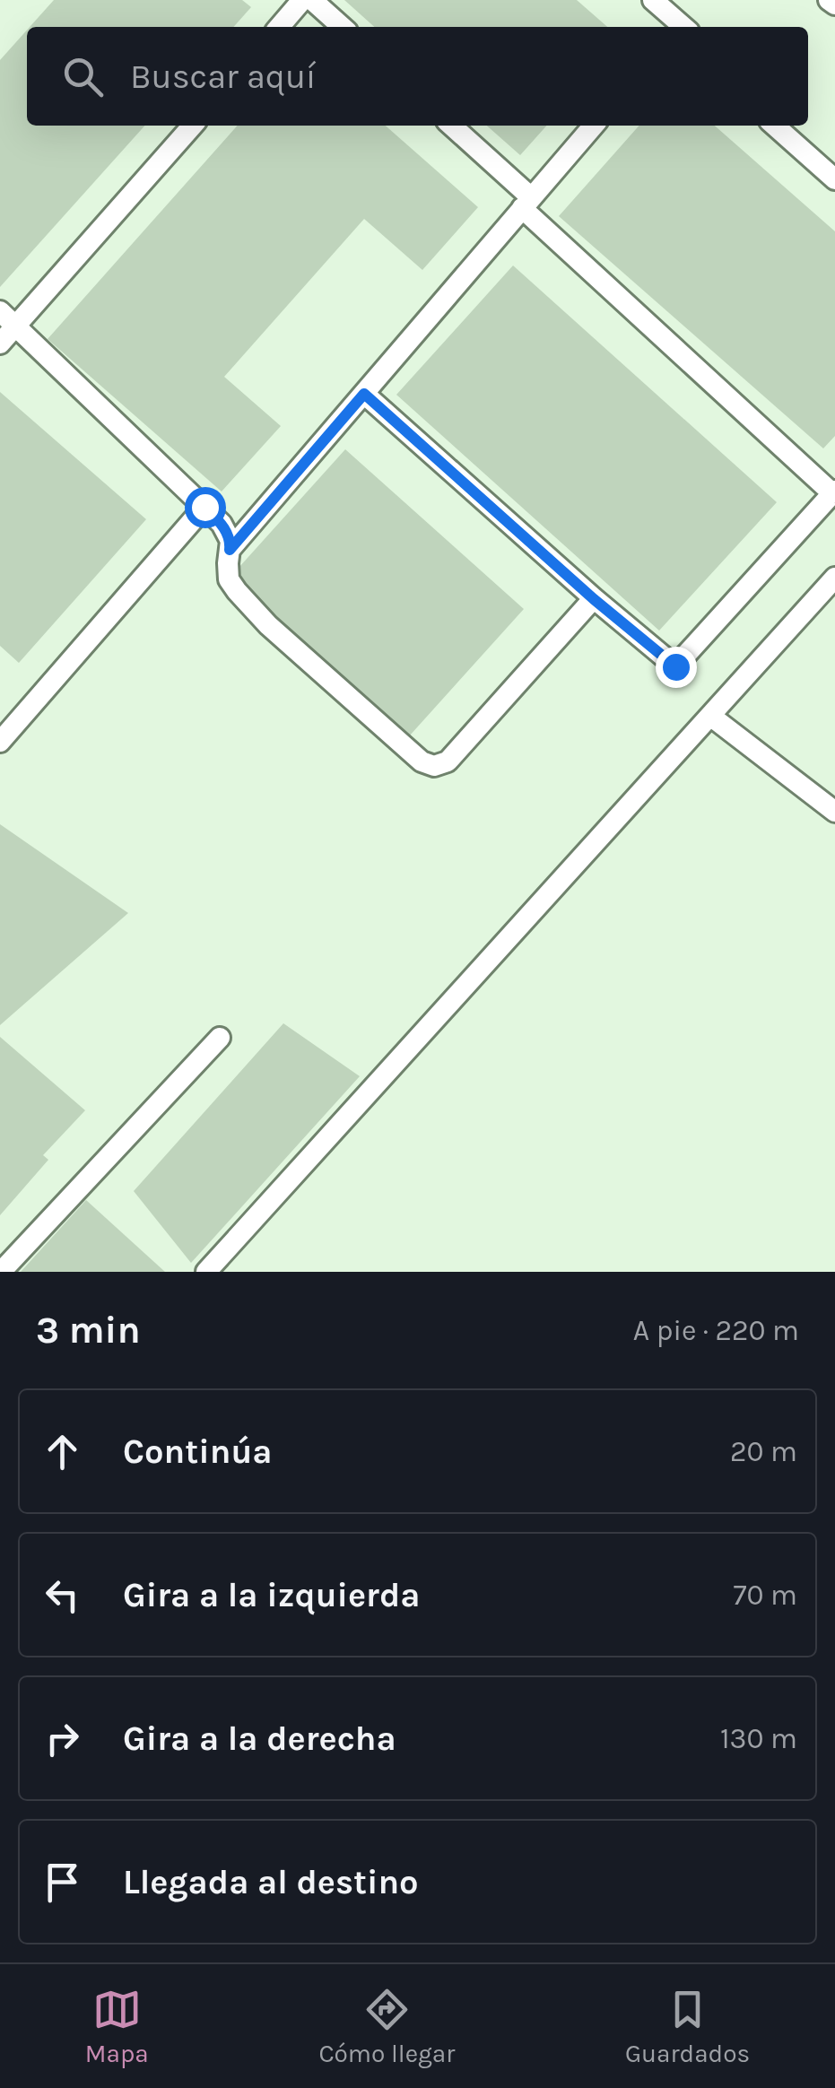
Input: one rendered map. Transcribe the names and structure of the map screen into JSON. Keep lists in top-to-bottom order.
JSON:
{
  "page": {
    "search": "Buscar aquí",
    "heading": ["3 min", "A pie · 220 m"],
    "list": [
      ["Continúa", "20 m"],
      ["Gira a la izquierda", "70 m"],
      ["Gira a la derecha", "130 m"],
      "Llegada al destino"
    ],
    "nav": ["Mapa", "Cómo llegar", "Guardados"]
  }
}
